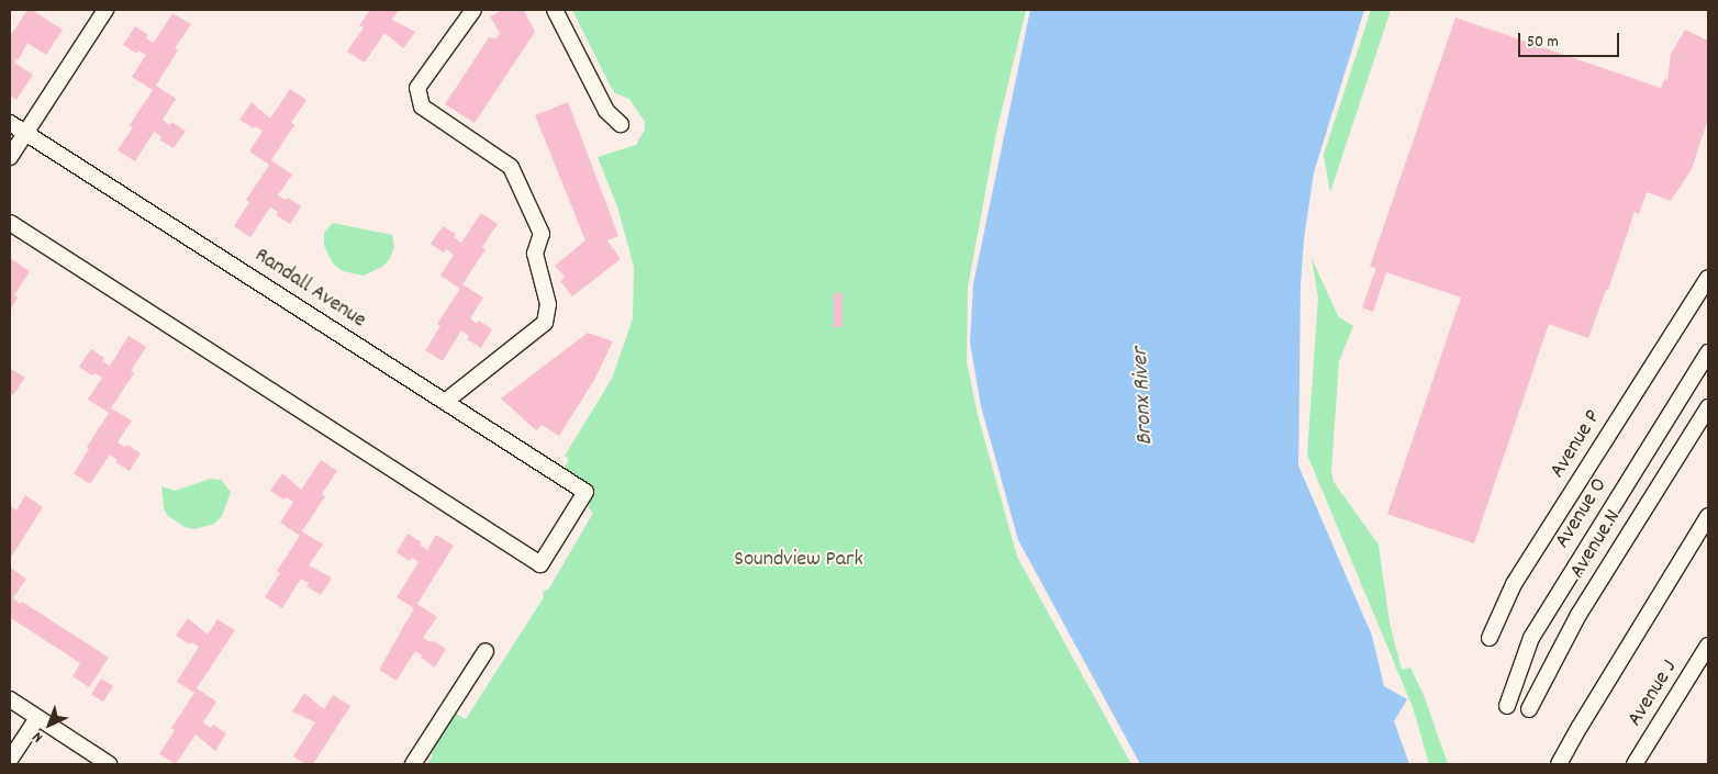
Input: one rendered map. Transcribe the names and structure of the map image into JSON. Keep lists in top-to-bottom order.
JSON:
{
  "streets": {
    "street": [
      "Randall Avenue",
      "Avenue P",
      "Avenue O",
      "Avenue N",
      "Avenue J"
    ]
  },
  "water": ["Bronx River"],
  "parks": ["Soundview Park"],
  "scale_bar": "50 m",
  "north": "bottom left"
}
